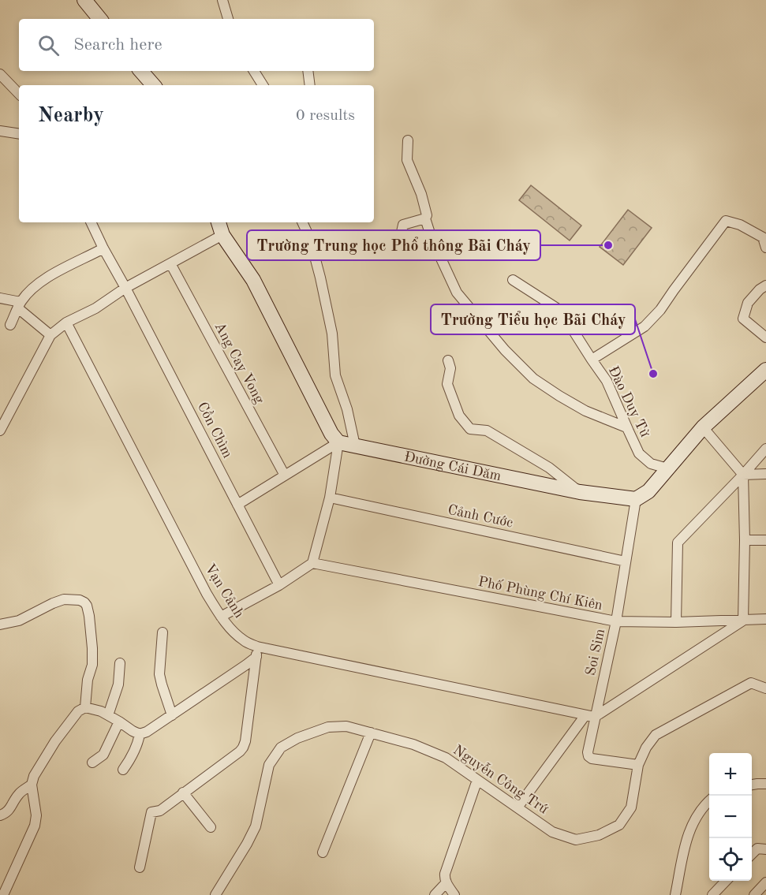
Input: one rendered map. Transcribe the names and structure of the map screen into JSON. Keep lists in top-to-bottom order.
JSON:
{
  "streets": {
    "street": [
      "Ang Cay Vong",
      "Đào Duy Từ",
      "Cồn Chìm",
      "Đường Cái Dăm",
      "Cảnh Cước",
      "Vạn Cảnh",
      "Phố Phùng Chí Kiên",
      "Soi Sim",
      "Nguyễn Công Trứ"
    ]
  },
  "crossings": [
    ["Đường Cái Dăm", "Soi Sim"],
    ["Cảnh Cước", "Soi Sim"],
    ["Vạn Cảnh", "Soi Sim"],
    ["Phố Phùng Chí Kiên", "Soi Sim"],
    ["Soi Sim", "Nguyễn Công Trứ"]
  ],
  "places": ["Trường Trung học Phổ thông Bãi Cháy", "Trường Tiểu học Bãi Cháy"],
  "page": {
    "search": "Search here",
    "heading": ["Nearby", "0 results"],
    "map_buttons": ["+", "−"]
  }
}
